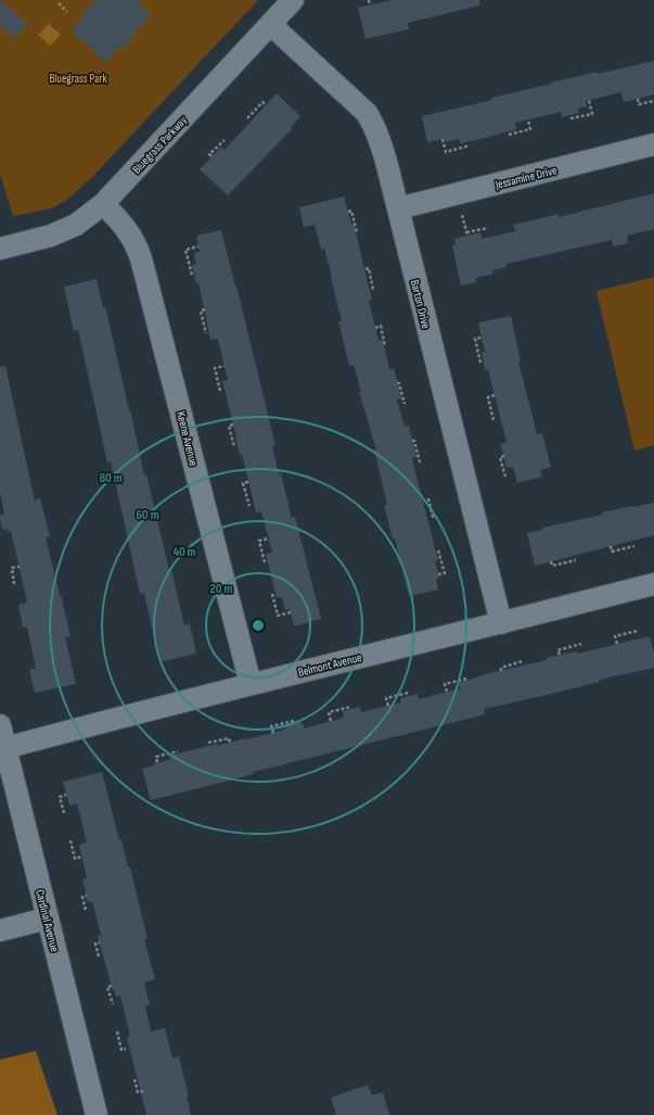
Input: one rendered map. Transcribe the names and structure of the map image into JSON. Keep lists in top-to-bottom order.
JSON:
{
  "streets": {
    "street": [
      "Bluegrass Parkway",
      "Jessamine Drive",
      "Barton Drive",
      "Keene Avenue",
      "Belmont Avenue",
      "Cardinal Avenue"
    ]
  },
  "crossings": [
    ["Bluegrass Parkway", "Barton Drive"],
    ["Bluegrass Parkway", "Keene Avenue"],
    ["Jessamine Drive", "Barton Drive"],
    ["Barton Drive", "Belmont Avenue"],
    ["Keene Avenue", "Belmont Avenue"],
    ["Belmont Avenue", "Cardinal Avenue"]
  ],
  "parks": ["Bluegrass Park"],
  "rings": [
    "80 m",
    "60 m",
    "40 m",
    "20 m"
  ]
}
